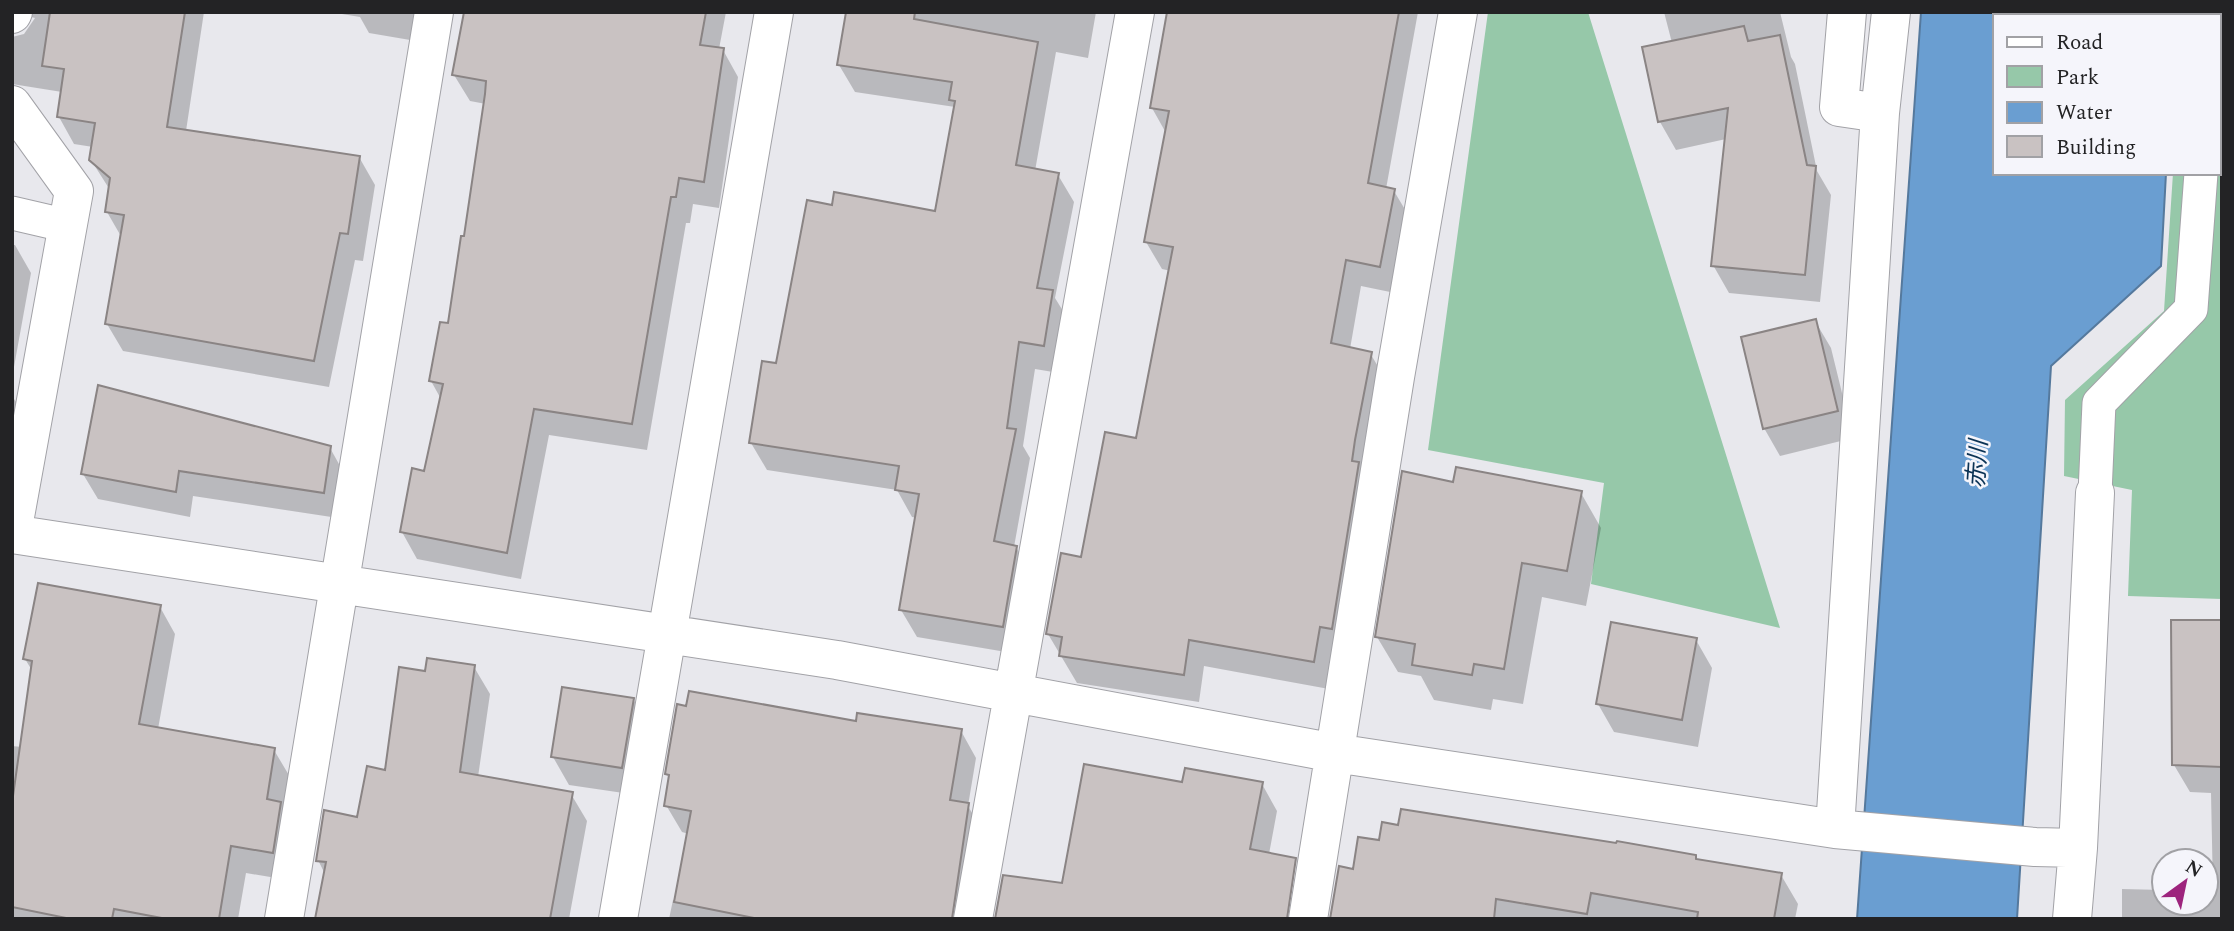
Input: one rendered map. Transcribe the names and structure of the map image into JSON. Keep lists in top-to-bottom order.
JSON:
{
  "water": ["赤川"],
  "legend": [
    "Road",
    "Park",
    "Water",
    "Building"
  ],
  "north": "top right"
}
